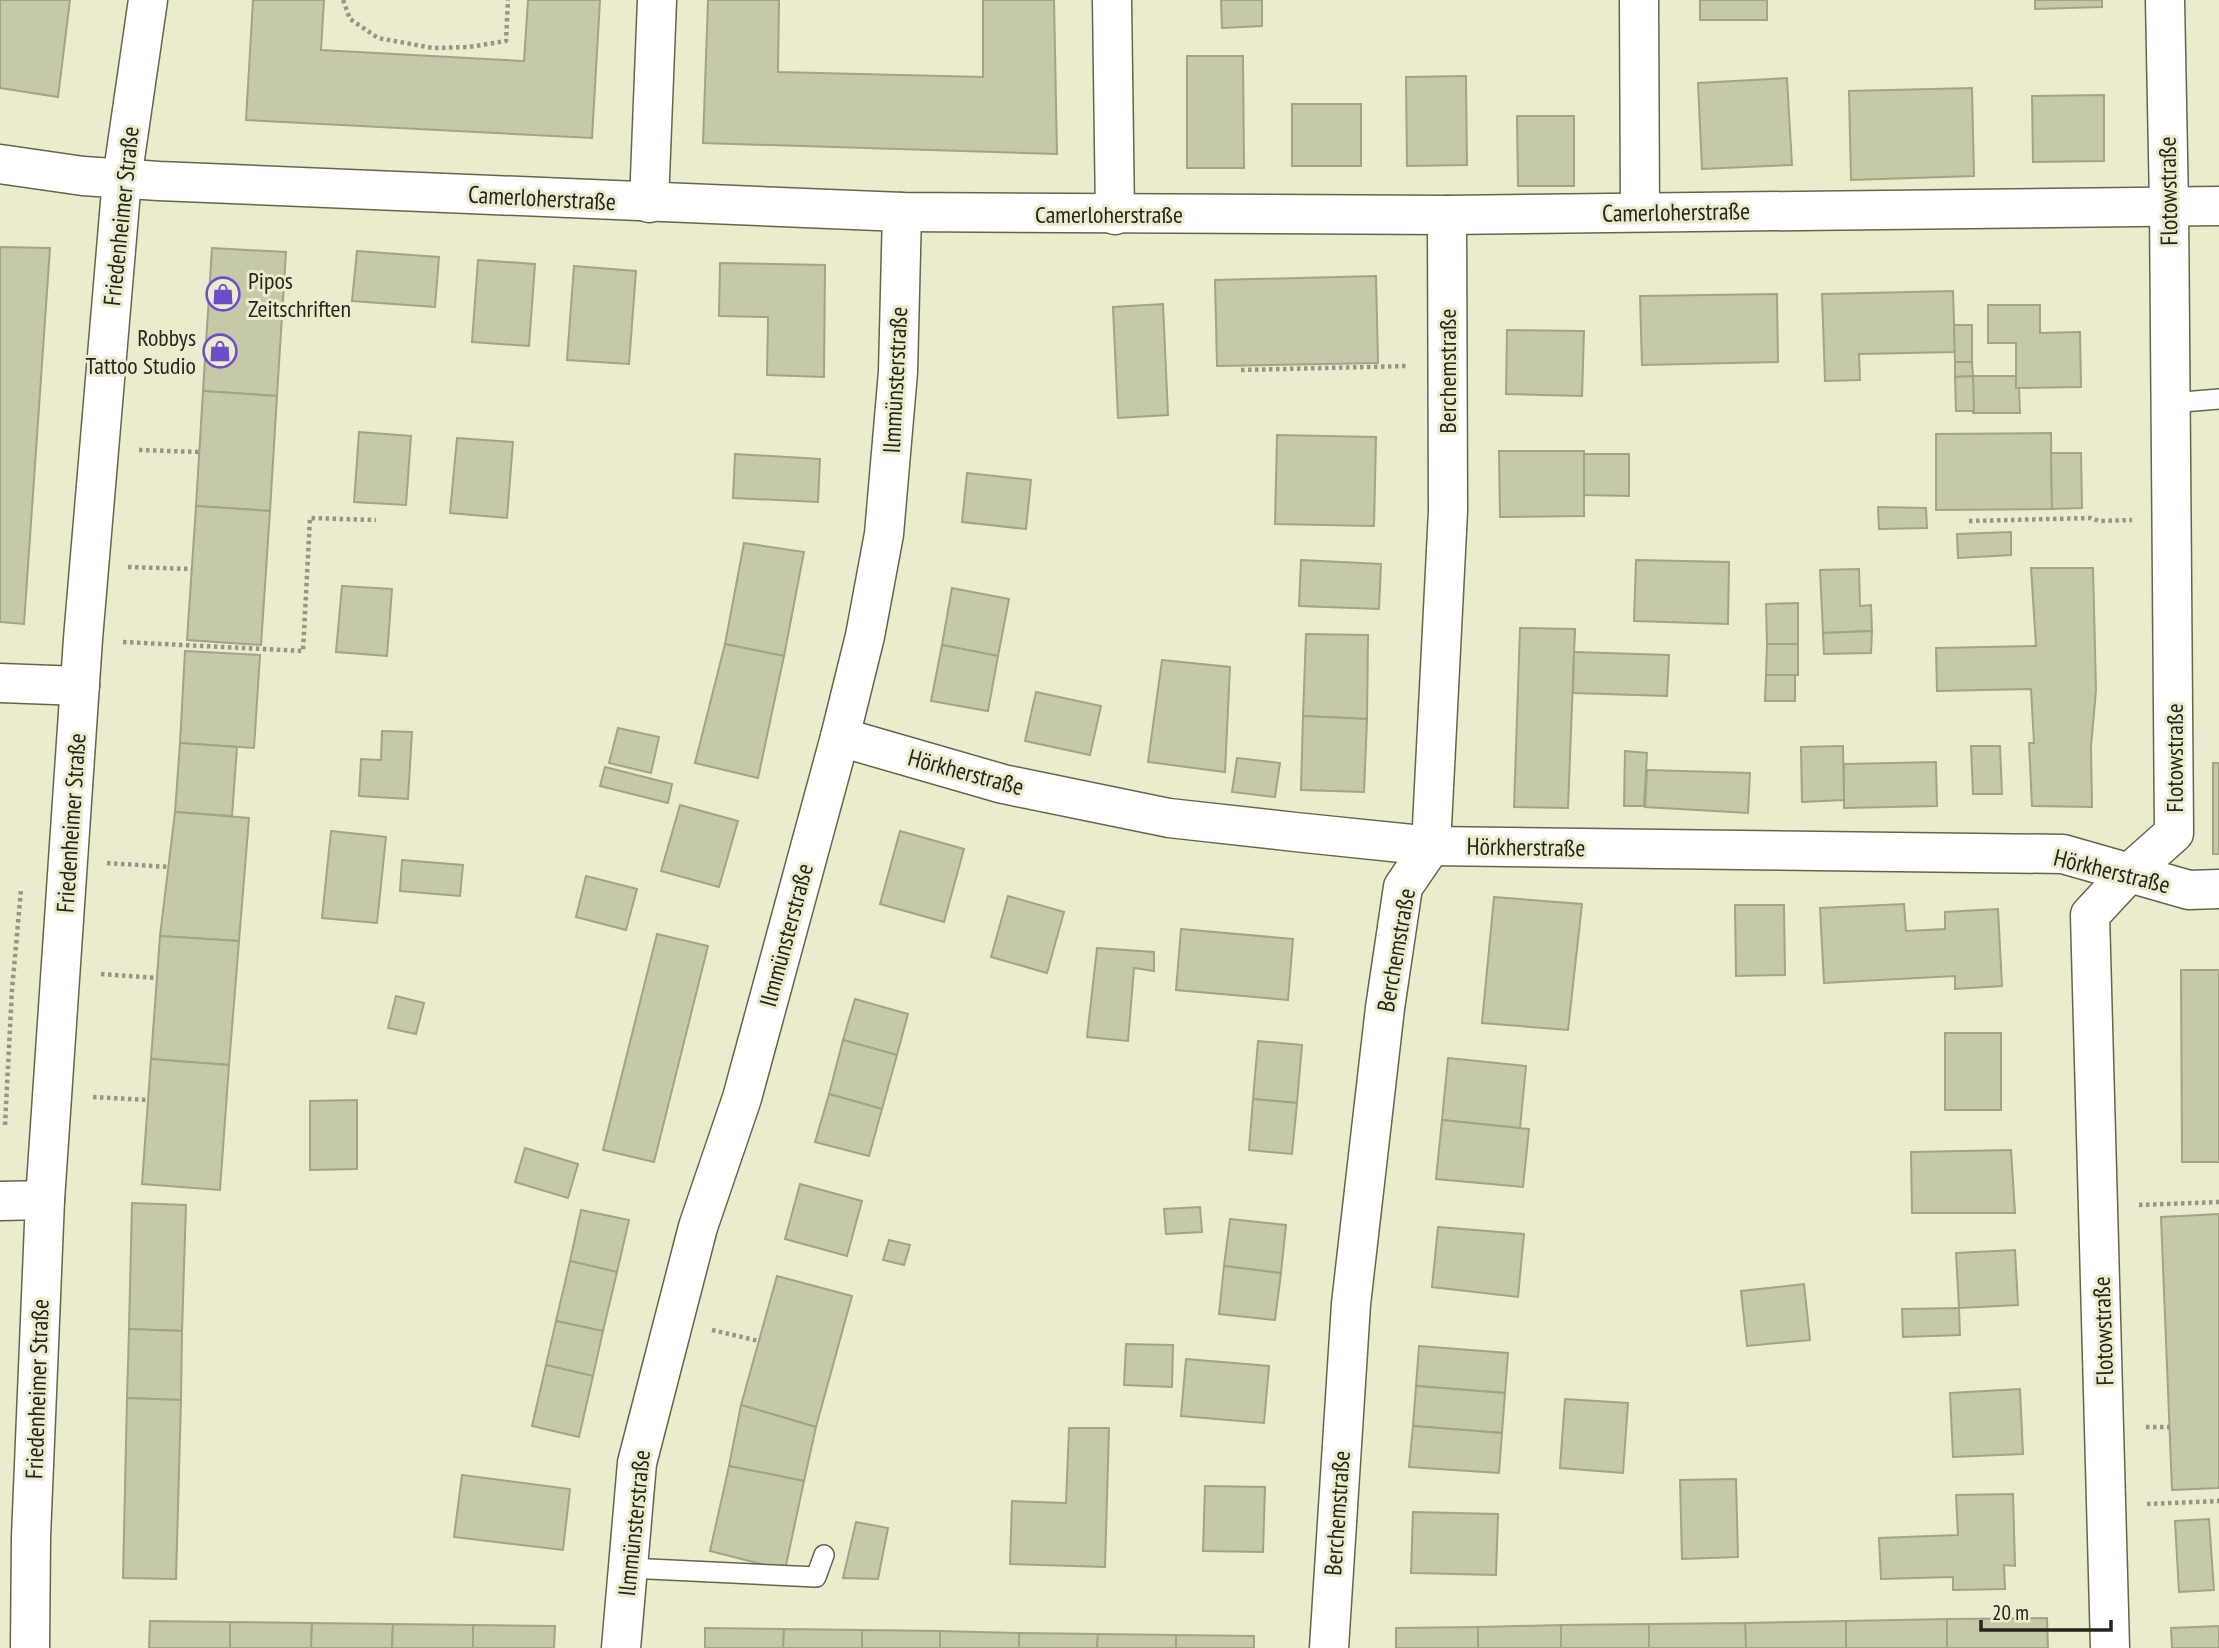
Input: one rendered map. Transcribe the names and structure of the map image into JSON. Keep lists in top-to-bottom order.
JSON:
{
  "streets": {
    "street": [
      "Flotowstraße",
      "Camerloherstraße",
      "Friedenheimer Straße",
      "Berchemstraße",
      "Ilmmünsterstraße",
      "Hörkherstraße"
    ]
  },
  "crossings": [
    ["Flotowstraße", "Camerloherstraße"],
    ["Flotowstraße", "Hörkherstraße"],
    ["Camerloherstraße", "Friedenheimer Straße"],
    ["Camerloherstraße", "Berchemstraße"],
    ["Camerloherstraße", "Ilmmünsterstraße"],
    ["Berchemstraße", "Hörkherstraße"],
    ["Ilmmünsterstraße", "Hörkherstraße"]
  ],
  "places": {
    "shop": ["Pipos Zeitschriften", "Robbys Tattoo Studio"]
  },
  "scale_bar": "20 m"
}
